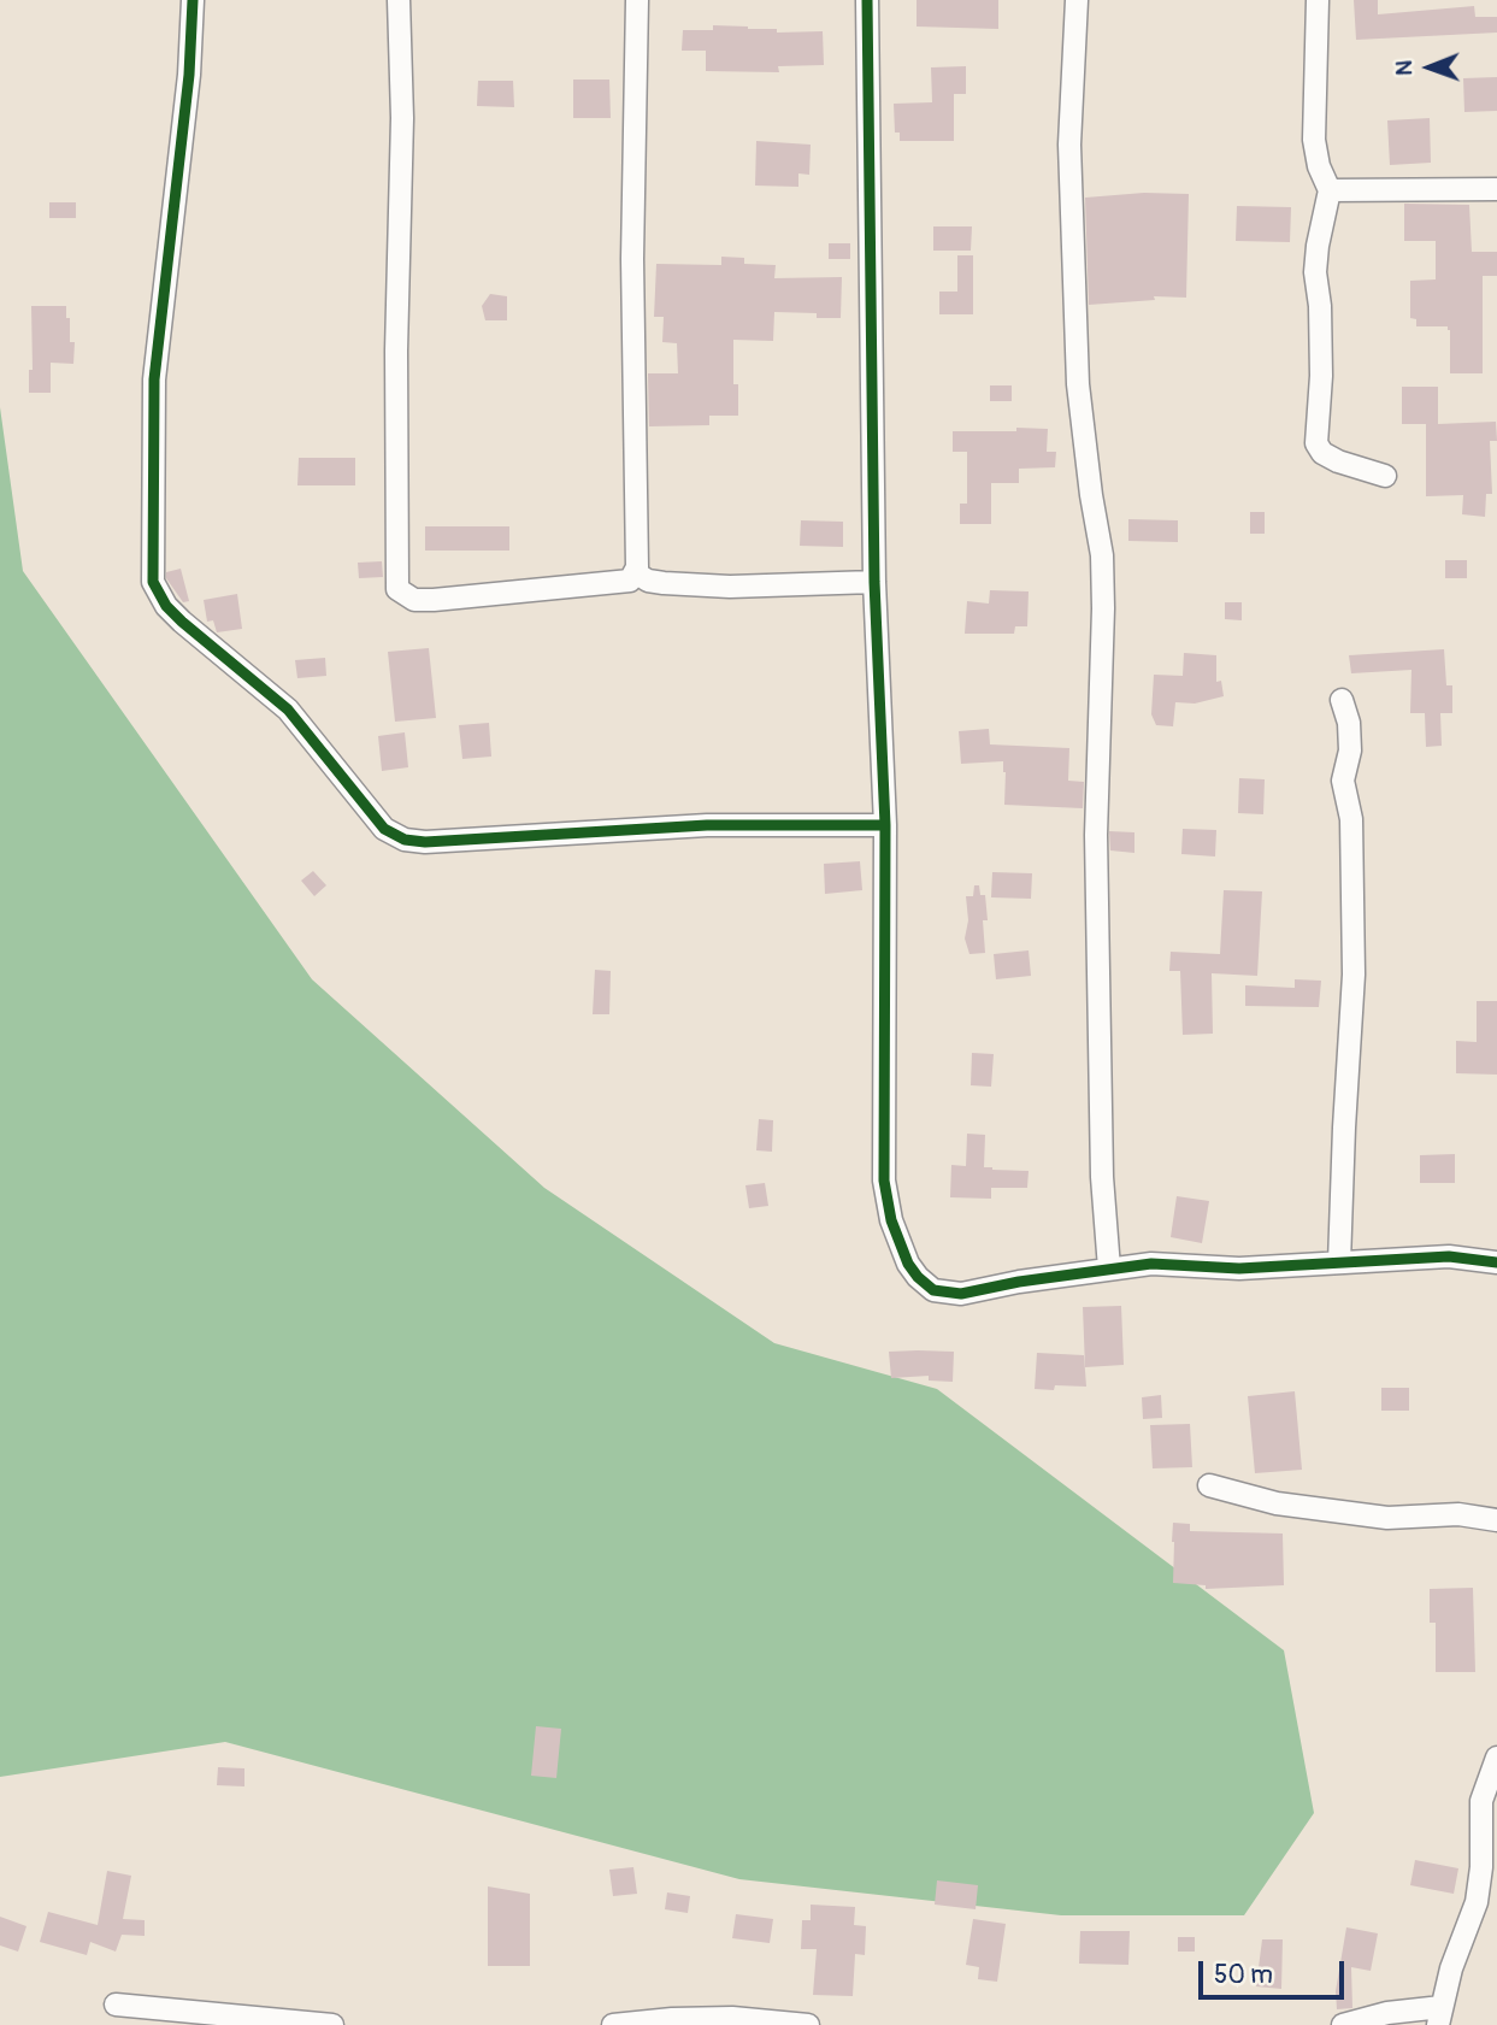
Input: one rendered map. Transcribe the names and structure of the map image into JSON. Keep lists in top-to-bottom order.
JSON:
{
  "scale_bar": "50 m",
  "north": "left"
}
